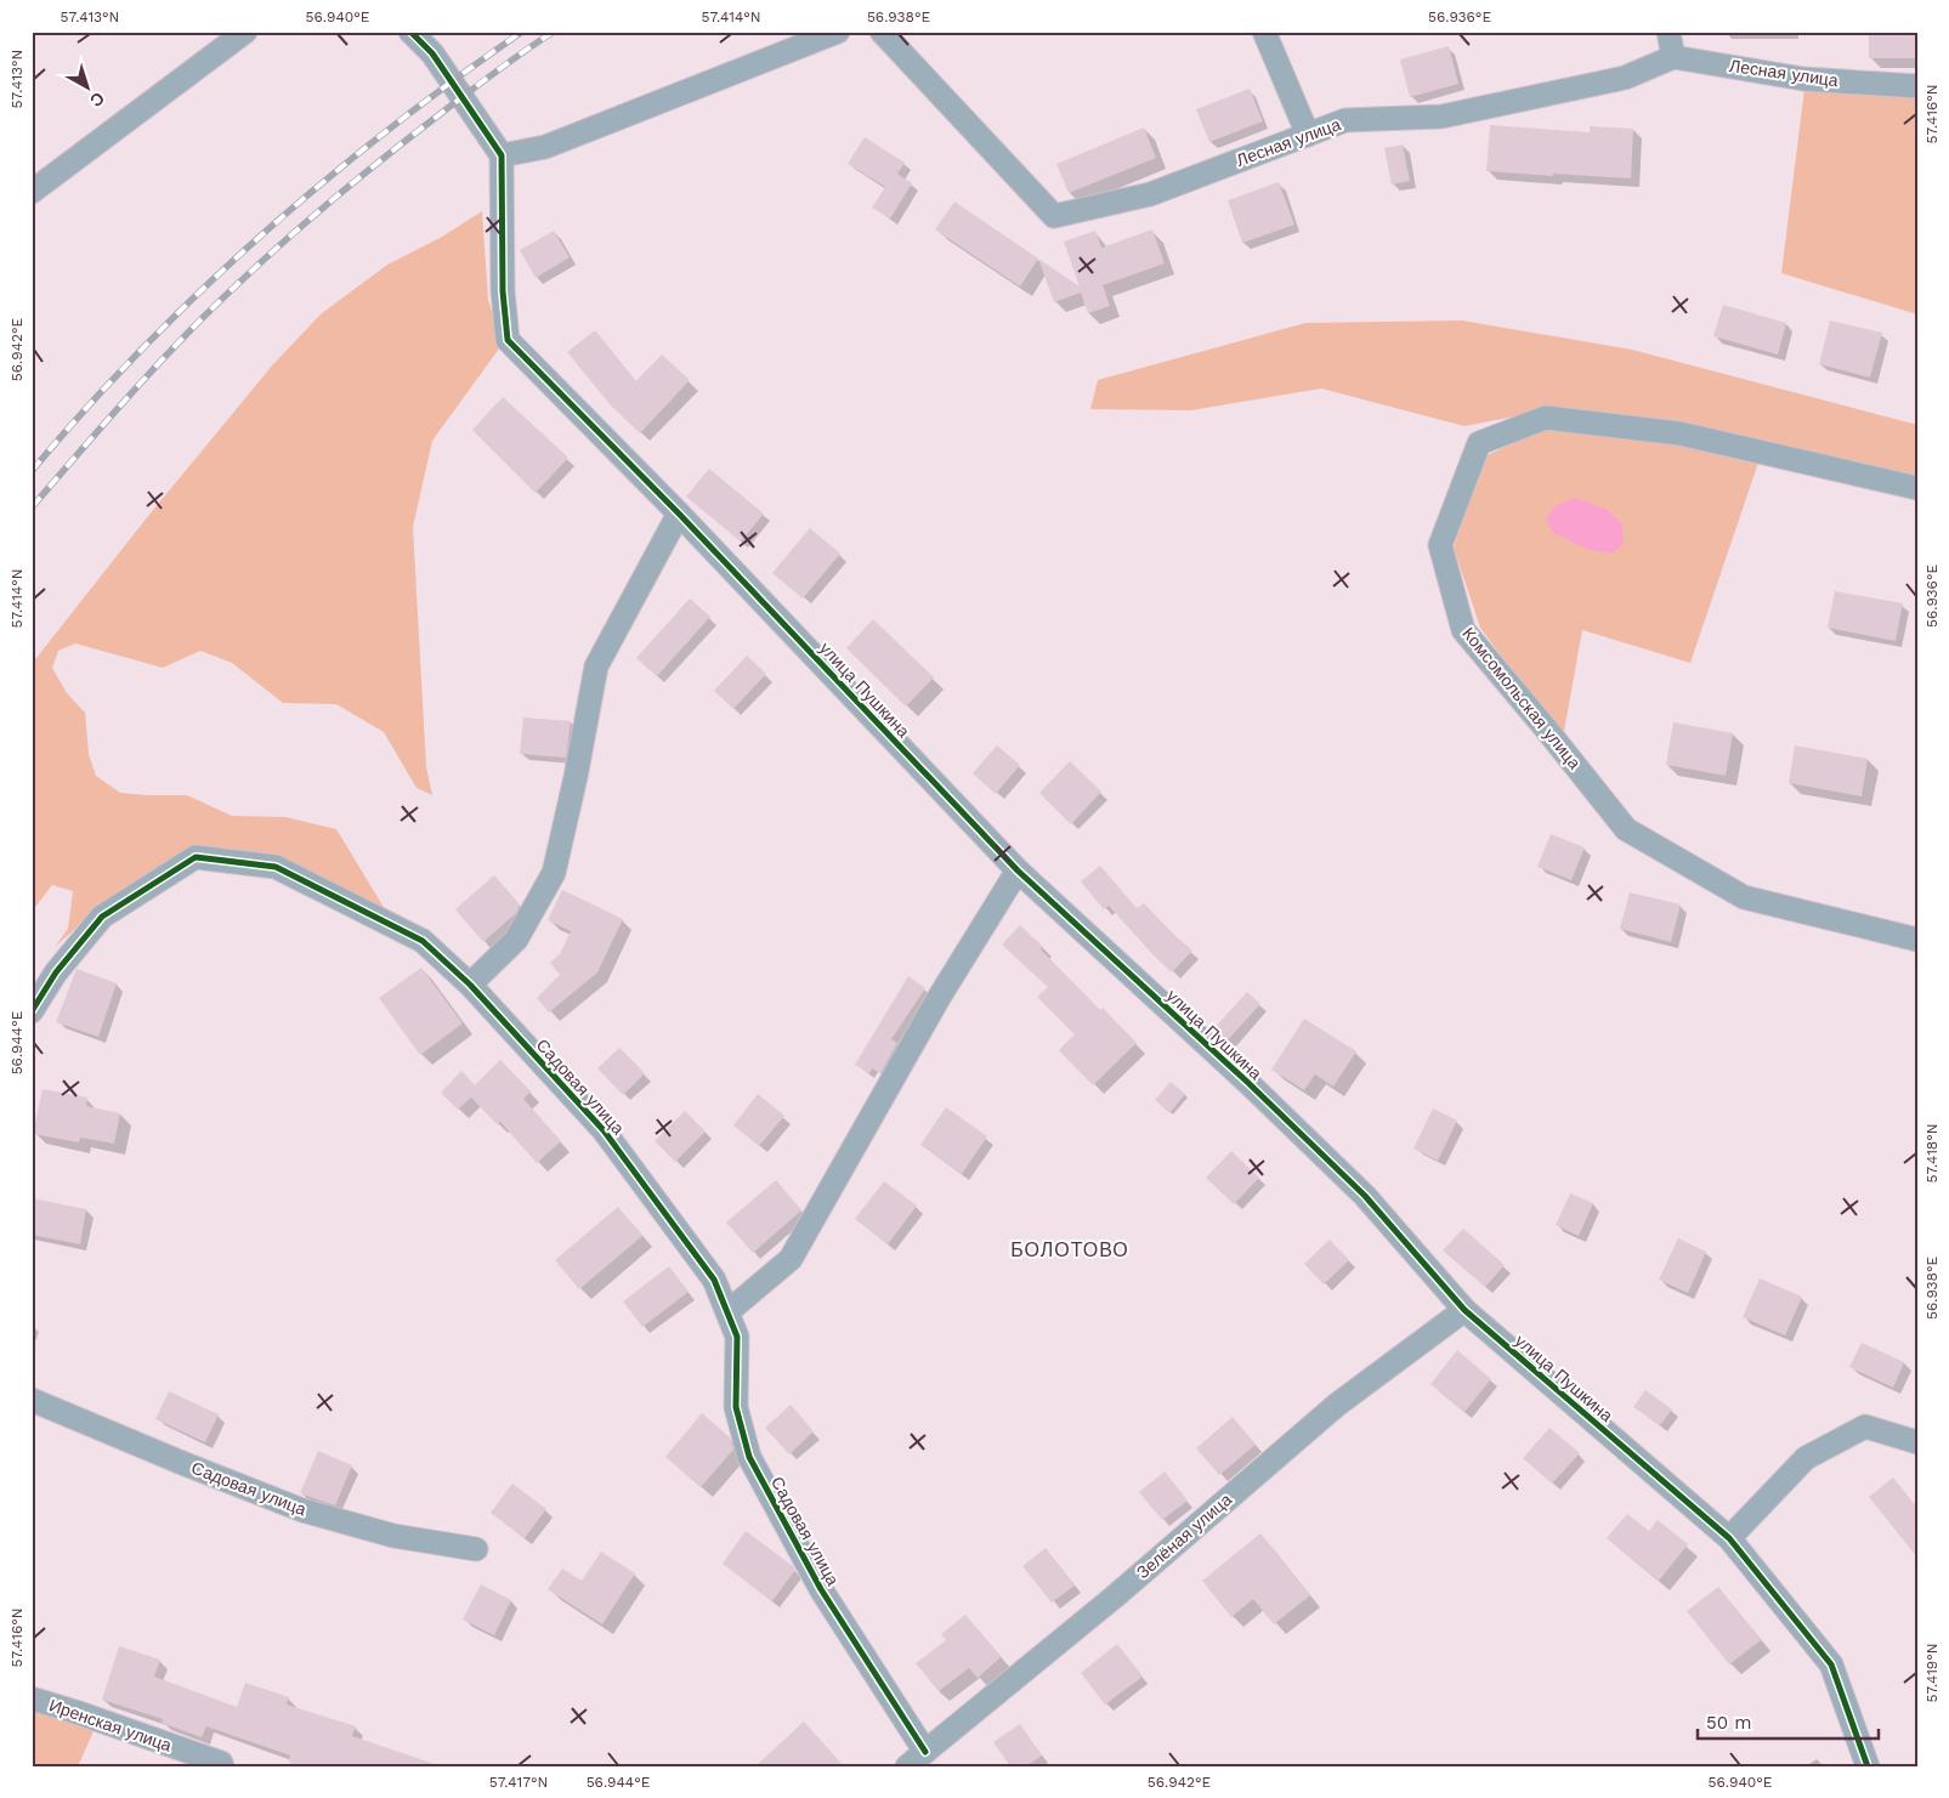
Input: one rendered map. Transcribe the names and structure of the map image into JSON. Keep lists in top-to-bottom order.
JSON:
{
  "streets": {
    "street": [
      "Лесная улица",
      "улица Пушкина",
      "Комсомольская улица",
      "Садовая улица",
      "Зелёная улица",
      "Иренская улица"
    ]
  },
  "crossings": [
    ["улица Пушкина", "Зелёная улица"],
    ["Садовая улица", "Зелёная улица"]
  ],
  "districts": ["БОЛОТОВО"],
  "scale_bar": "50 m",
  "north": "bottom right",
  "coordinates": [
    "57.413°N",
    "56.940°E",
    "57.414°N",
    "56.938°E",
    "56.936°E",
    "57.416°N",
    "56.942°E",
    "56.944°E",
    "57.418°N",
    "57.419°N",
    "57.417°N"
  ]
}
